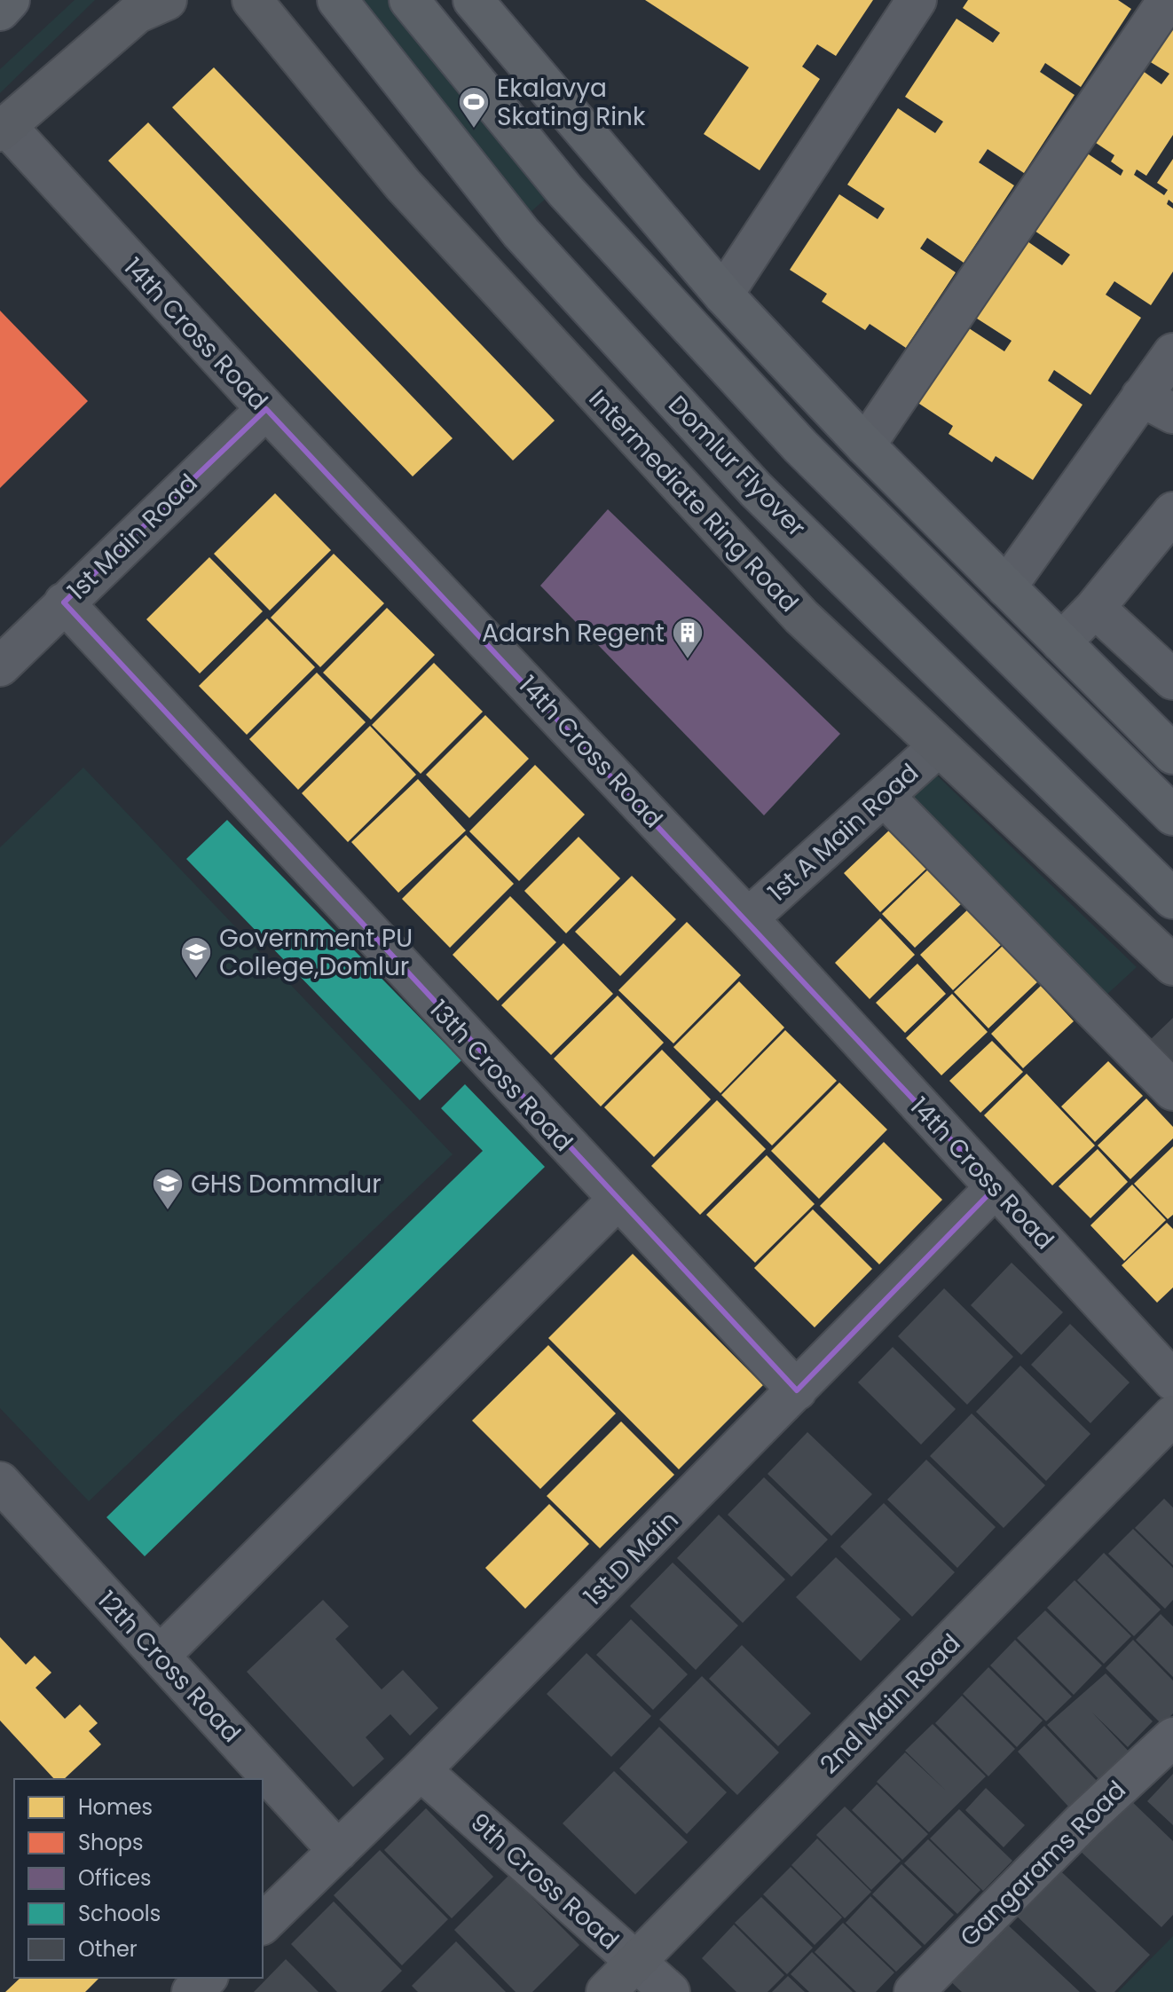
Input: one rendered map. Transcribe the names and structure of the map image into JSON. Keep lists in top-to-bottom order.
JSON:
{
  "streets": {
    "main road": ["Domlur Flyover"],
    "street": [
      "14th Cross Road",
      "Intermediate Ring Road",
      "1st Main Road",
      "1st A Main Road",
      "13th Cross Road",
      "1st D Main",
      "12th Cross Road",
      "2nd Main Road",
      "Gangarams Road",
      "9th Cross Road"
    ]
  },
  "crossings": [
    ["14th Cross Road", "1st Main Road"],
    ["14th Cross Road", "1st A Main Road"],
    ["14th Cross Road", "1st D Main"],
    ["Intermediate Ring Road", "1st A Main Road"],
    ["1st Main Road", "13th Cross Road"],
    ["13th Cross Road", "1st D Main"],
    ["1st D Main", "12th Cross Road"],
    ["1st D Main", "9th Cross Road"],
    ["2nd Main Road", "9th Cross Road"]
  ],
  "places": {
    "sports": ["Ekalavya Skating Rink"],
    "building": ["Adarsh Regent"],
    "school or university": ["Government PU College,Domlur", "GHS Dommalur"]
  },
  "legend": [
    "Homes",
    "Shops",
    "Offices",
    "Schools",
    "Other"
  ]
}
